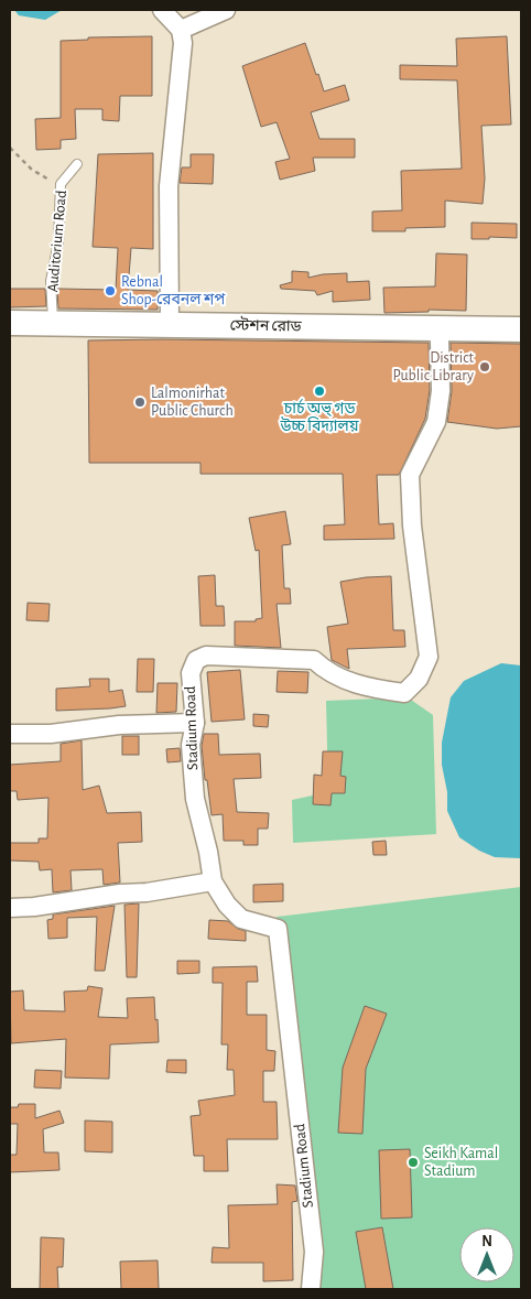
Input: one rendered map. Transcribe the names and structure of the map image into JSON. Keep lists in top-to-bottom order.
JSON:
{
  "streets": {
    "main road": ["স্টেশন রোড"],
    "street": ["Stadium Road"],
    "lane": ["Auditorium Road"]
  },
  "crossings": [
    ["Auditorium Road", "স্টেশন রোড"],
    ["স্টেশন রোড", "Stadium Road"]
  ],
  "places": [
    "Rebnal Shop-রেবনল শপ",
    "District Public Library",
    "চার্চ অভ্ গড ‍উচ্চ বিদ্যালয়",
    "Lalmonirhat Public Church",
    "Seikh Kamal Stadium"
  ],
  "north": "top"
}
